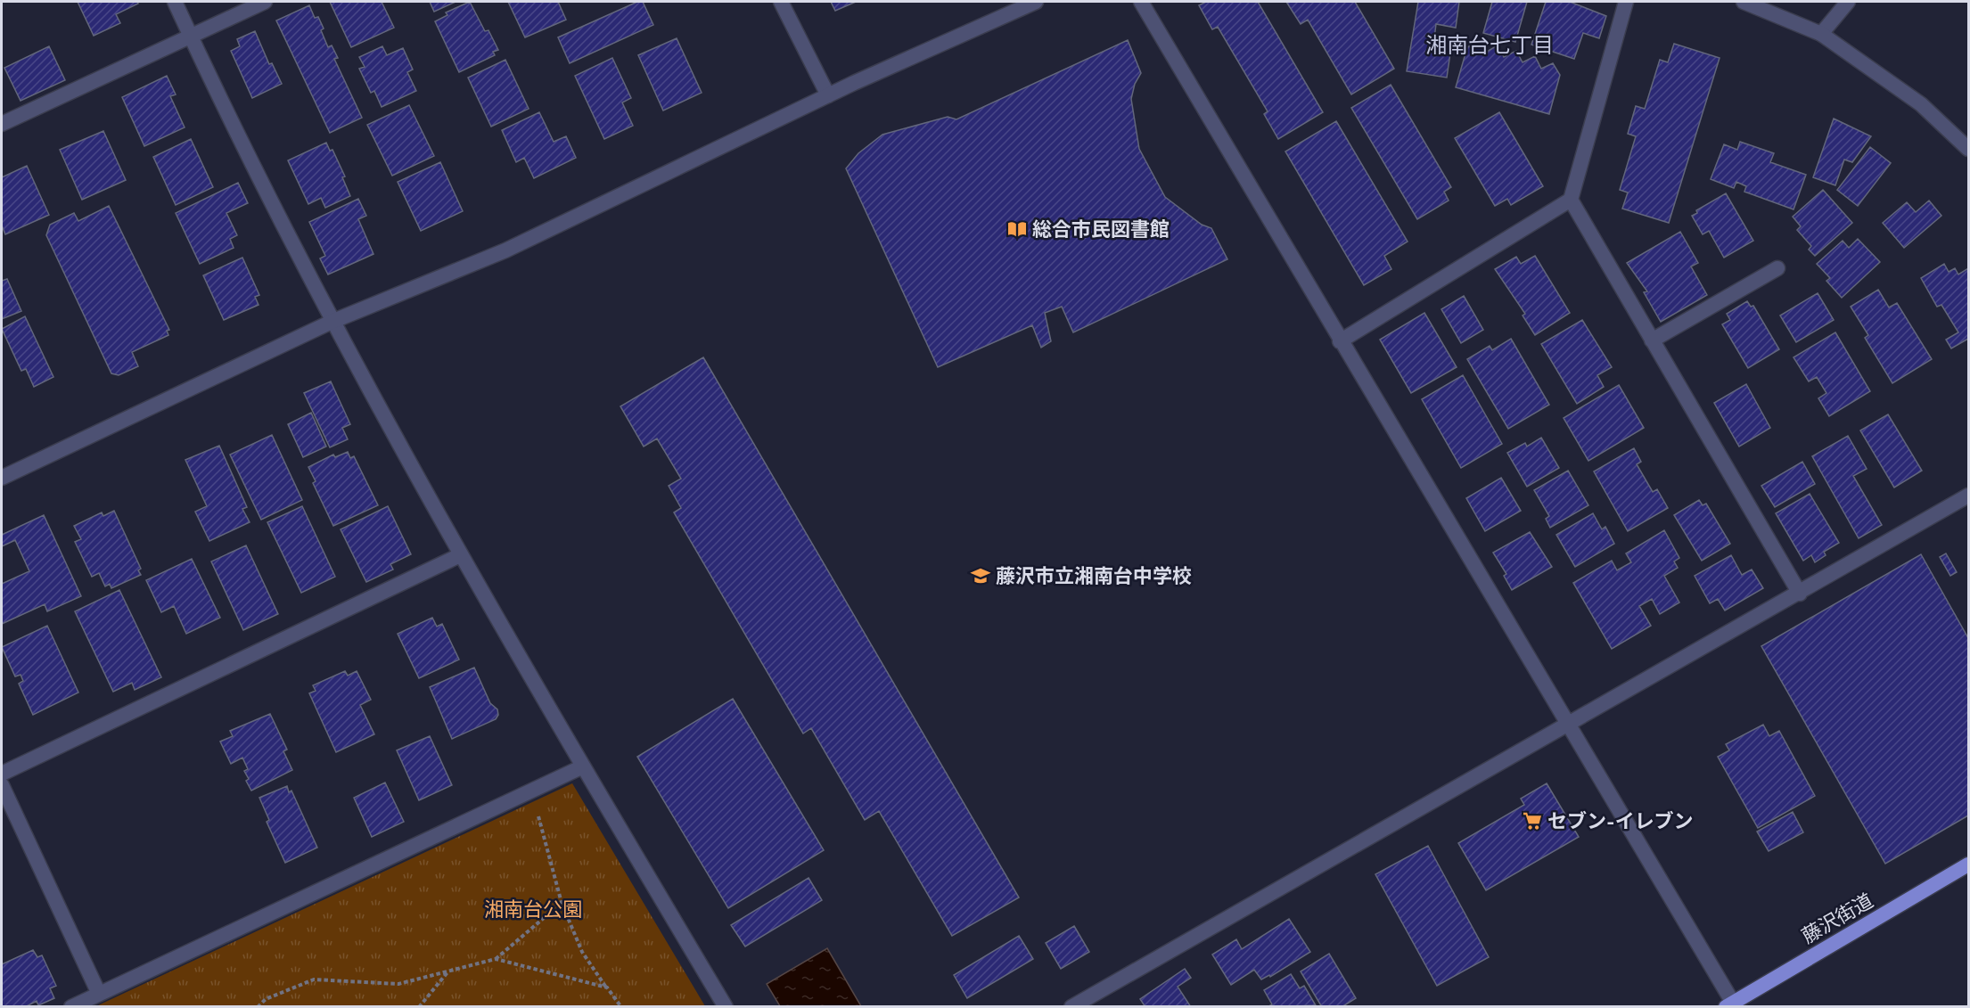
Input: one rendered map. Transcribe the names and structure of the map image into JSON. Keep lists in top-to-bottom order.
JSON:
{
  "streets": {
    "highway": ["藤沢街道"]
  },
  "districts": ["湘南台七丁目"],
  "parks": ["湘南台公園"],
  "places": {
    "library": ["総合市民図書館"],
    "school or university": ["藤沢市立湘南台中学校"],
    "supermarket": ["セブン-イレブン"]
  }
}
